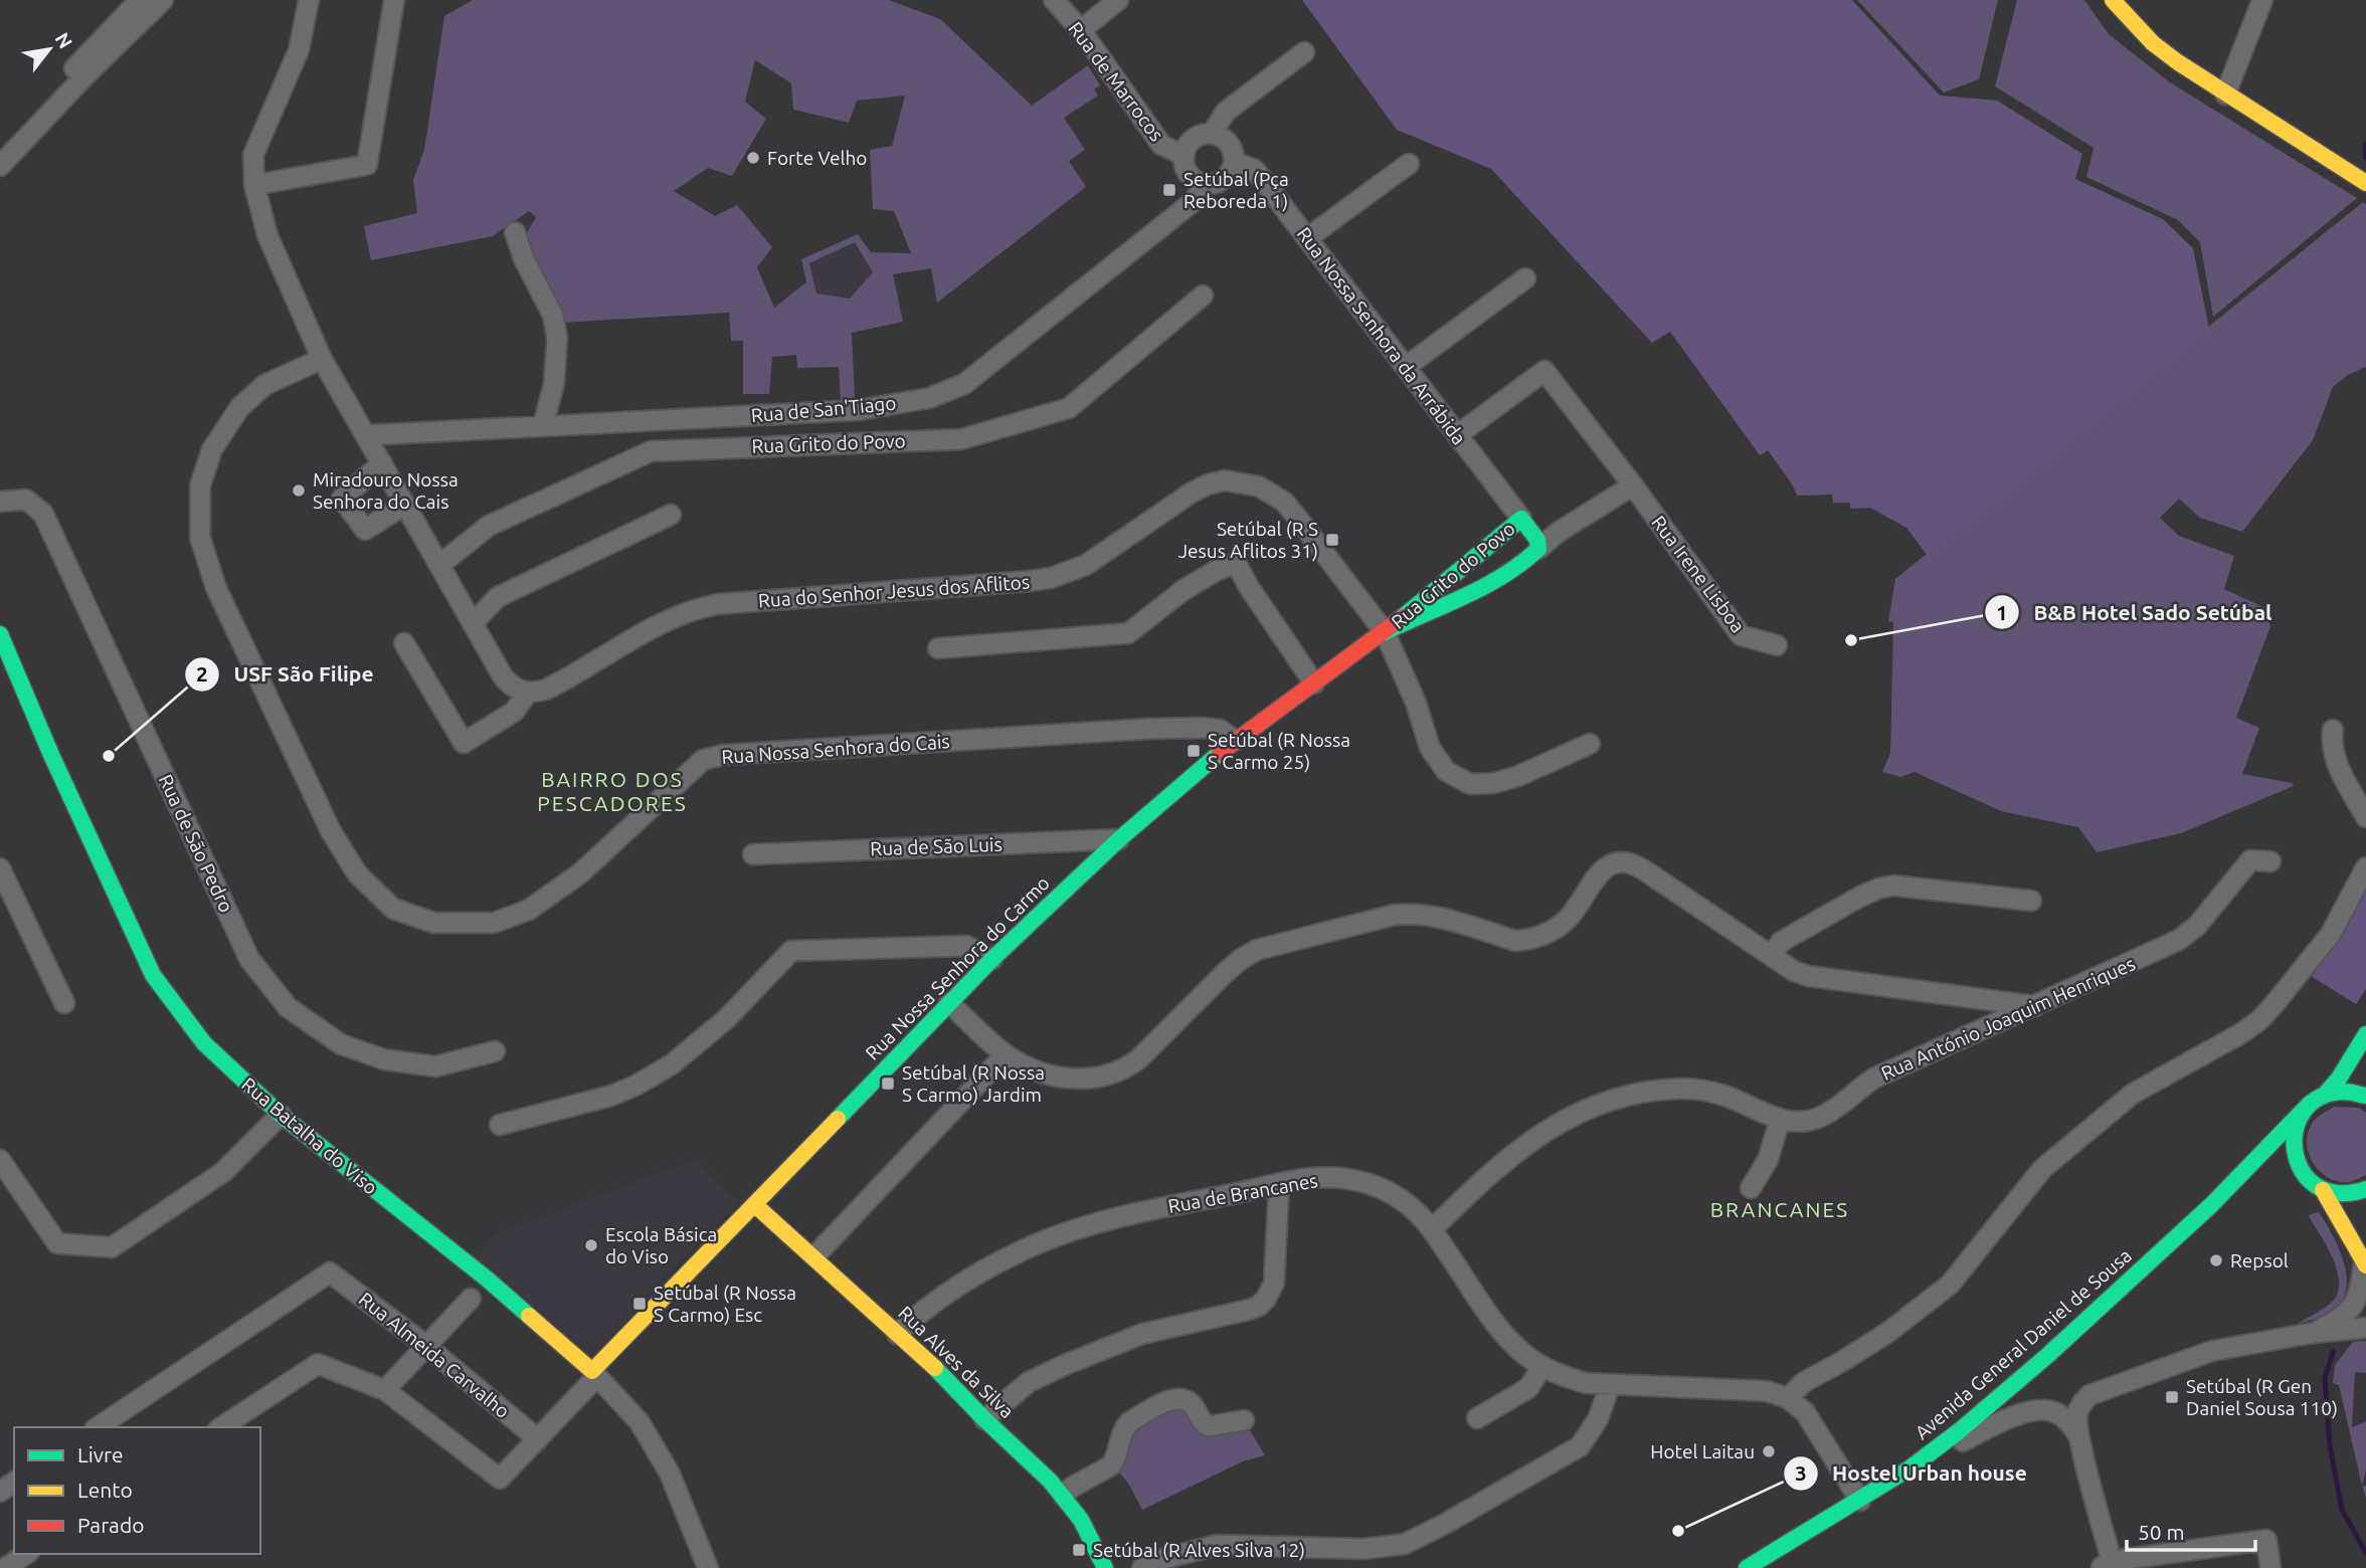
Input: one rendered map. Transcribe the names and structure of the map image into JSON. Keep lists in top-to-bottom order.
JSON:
{
  "streets": {
    "street": [
      "Rua de Marrocos",
      "Rua Nossa Senhora da Arrábida",
      "Rua de San'Tiago",
      "Rua Grito do Povo",
      "Rua Irene Lisboa",
      "Rua do Senhor Jesus dos Aflitos",
      "Rua Nossa Senhora do Cais",
      "Rua de São Pedro",
      "Rua de São Luis",
      "Rua Nossa Senhora do Carmo",
      "Rua António Joaquim Henriques",
      "Rua Batalha do Viso",
      "Rua de Brancanes",
      "Avenida General Daniel de Sousa",
      "Rua Almeida Carvalho",
      "Rua Alves da Silva"
    ]
  },
  "crossings": [
    ["Rua de Marrocos", "Rua Nossa Senhora da Arrábida"],
    ["Rua de Marrocos", "Rua de San'Tiago"],
    ["Rua Nossa Senhora da Arrábida", "Rua de San'Tiago"],
    ["Rua Nossa Senhora da Arrábida", "Rua Grito do Povo"],
    ["Rua Nossa Senhora da Arrábida", "Rua Irene Lisboa"],
    ["Rua Grito do Povo", "Rua do Senhor Jesus dos Aflitos"],
    ["Rua Grito do Povo", "Rua Nossa Senhora do Carmo"],
    ["Rua do Senhor Jesus dos Aflitos", "Rua Nossa Senhora do Carmo"],
    ["Rua Nossa Senhora do Cais", "Rua Nossa Senhora do Carmo"],
    ["Rua de São Luis", "Rua Nossa Senhora do Carmo"],
    ["Rua Nossa Senhora do Carmo", "Rua Batalha do Viso"],
    ["Rua Nossa Senhora do Carmo", "Rua Alves da Silva"],
    ["Rua António Joaquim Henriques", "Rua de Brancanes"],
    ["Rua de Brancanes", "Rua Alves da Silva"]
  ],
  "districts": ["BAIRRO DOS PESCADORES", "BRANCANES"],
  "places": {
    "other": [
      "Forte Velho",
      "Miradouro Nossa Senhora do Cais",
      "B&B Hotel Sado Setúbal",
      "USF São Filipe",
      "Escola Básica do Viso",
      "Repsol",
      "Hotel Laitau",
      "Hostel Urban house"
    ],
    "transit": [
      "Setúbal (Pça Reboreda 1)",
      "Setúbal (R S Jesus Aflitos 31)",
      "Setúbal (R Nossa S Carmo 25)",
      "Setúbal (R Nossa S Carmo) Jardim",
      "Setúbal (R Nossa S Carmo) Esc",
      "Setúbal (R Gen Daniel Sousa 110)",
      "Setúbal (R Alves Silva 12)"
    ]
  },
  "legend": ["Livre", "Lento", "Parado"],
  "scale_bar": "50 m",
  "north": "top right"
}
